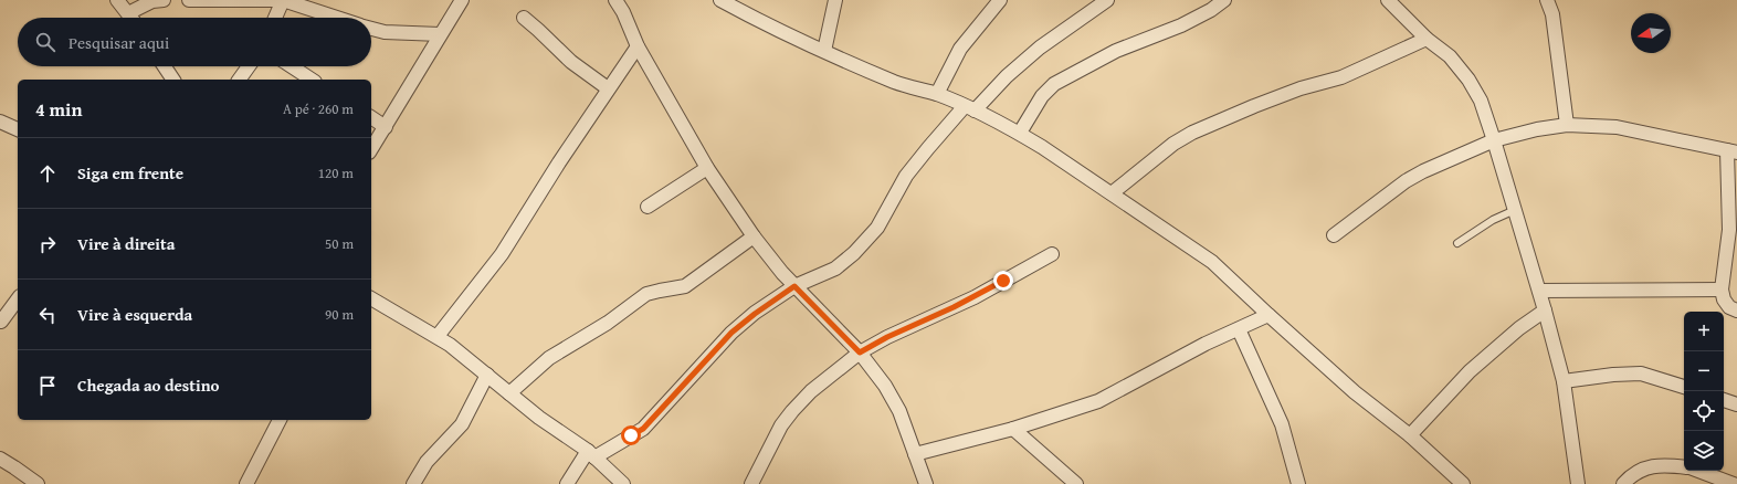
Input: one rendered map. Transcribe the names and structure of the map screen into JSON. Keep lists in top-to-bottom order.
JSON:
{
  "north": "left",
  "page": {
    "search": "Pesquisar aqui",
    "heading": ["4 min", "A pé · 260 m"],
    "list": [
      ["Siga em frente", "120 m"],
      ["Vire à direita", "50 m"],
      ["Vire à esquerda", "90 m"],
      "Chegada ao destino"
    ],
    "map_buttons": ["+", "−"]
  }
}
